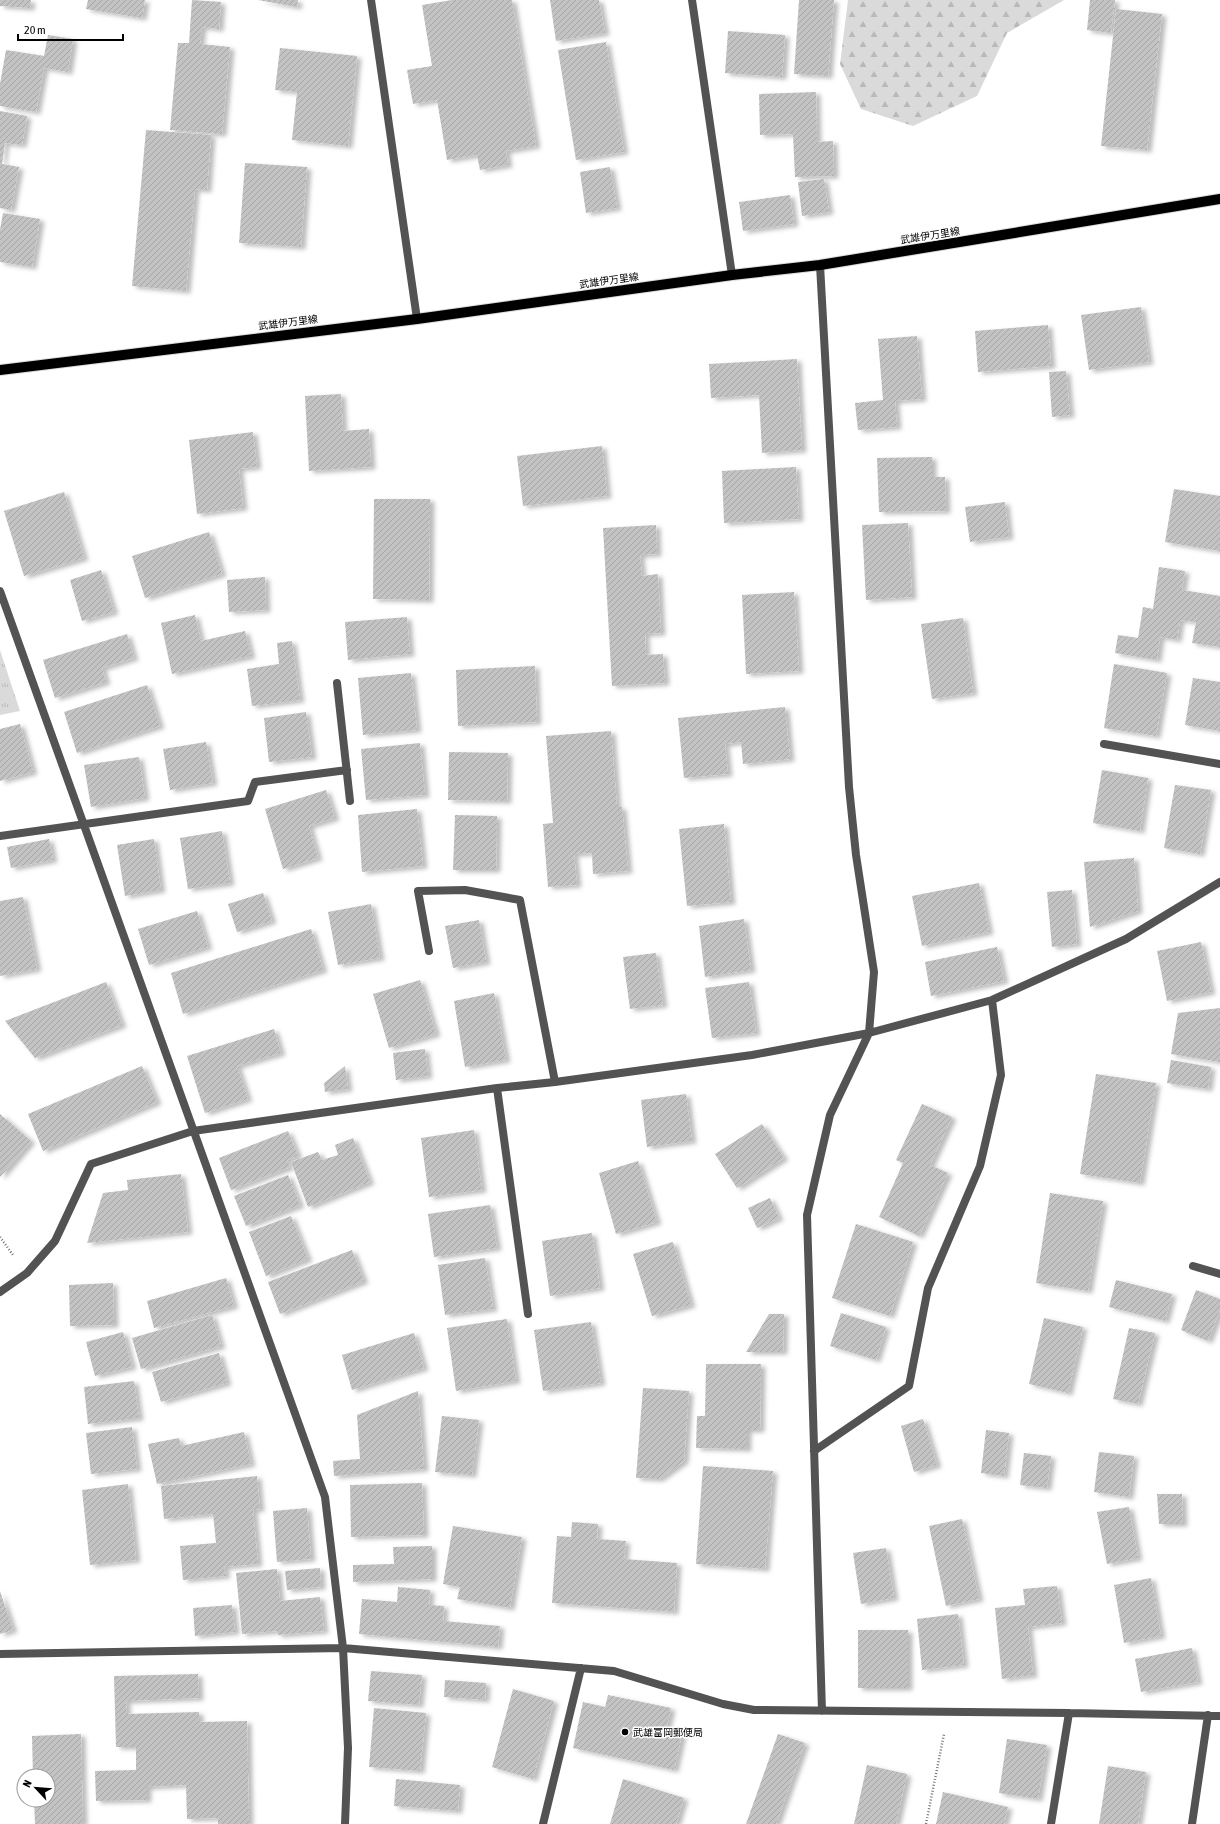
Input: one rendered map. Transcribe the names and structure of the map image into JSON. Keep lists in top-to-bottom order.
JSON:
{
  "streets": {
    "main road": ["武雄伊万里線"]
  },
  "places": ["武雄富岡郵便局"],
  "scale_bar": "20 m",
  "north": "top left"
}
